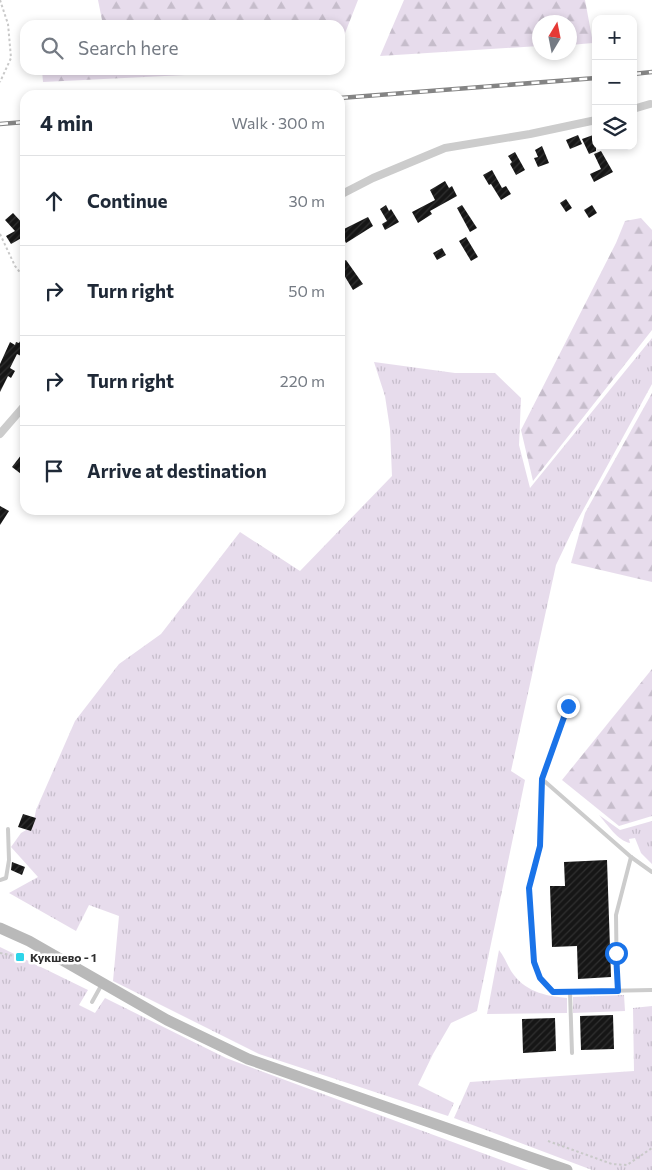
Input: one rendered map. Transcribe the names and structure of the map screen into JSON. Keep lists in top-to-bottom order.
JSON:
{
  "places": {
    "transit": ["Кукшево - 1"]
  },
  "north": "top",
  "page": {
    "map_buttons": ["+", "−"],
    "search": "Search here",
    "heading": ["4 min", "Walk · 300 m"],
    "list": [
      ["Continue", "30 m"],
      ["Turn right", "50 m"],
      ["Turn right", "220 m"],
      "Arrive at destination"
    ]
  }
}
